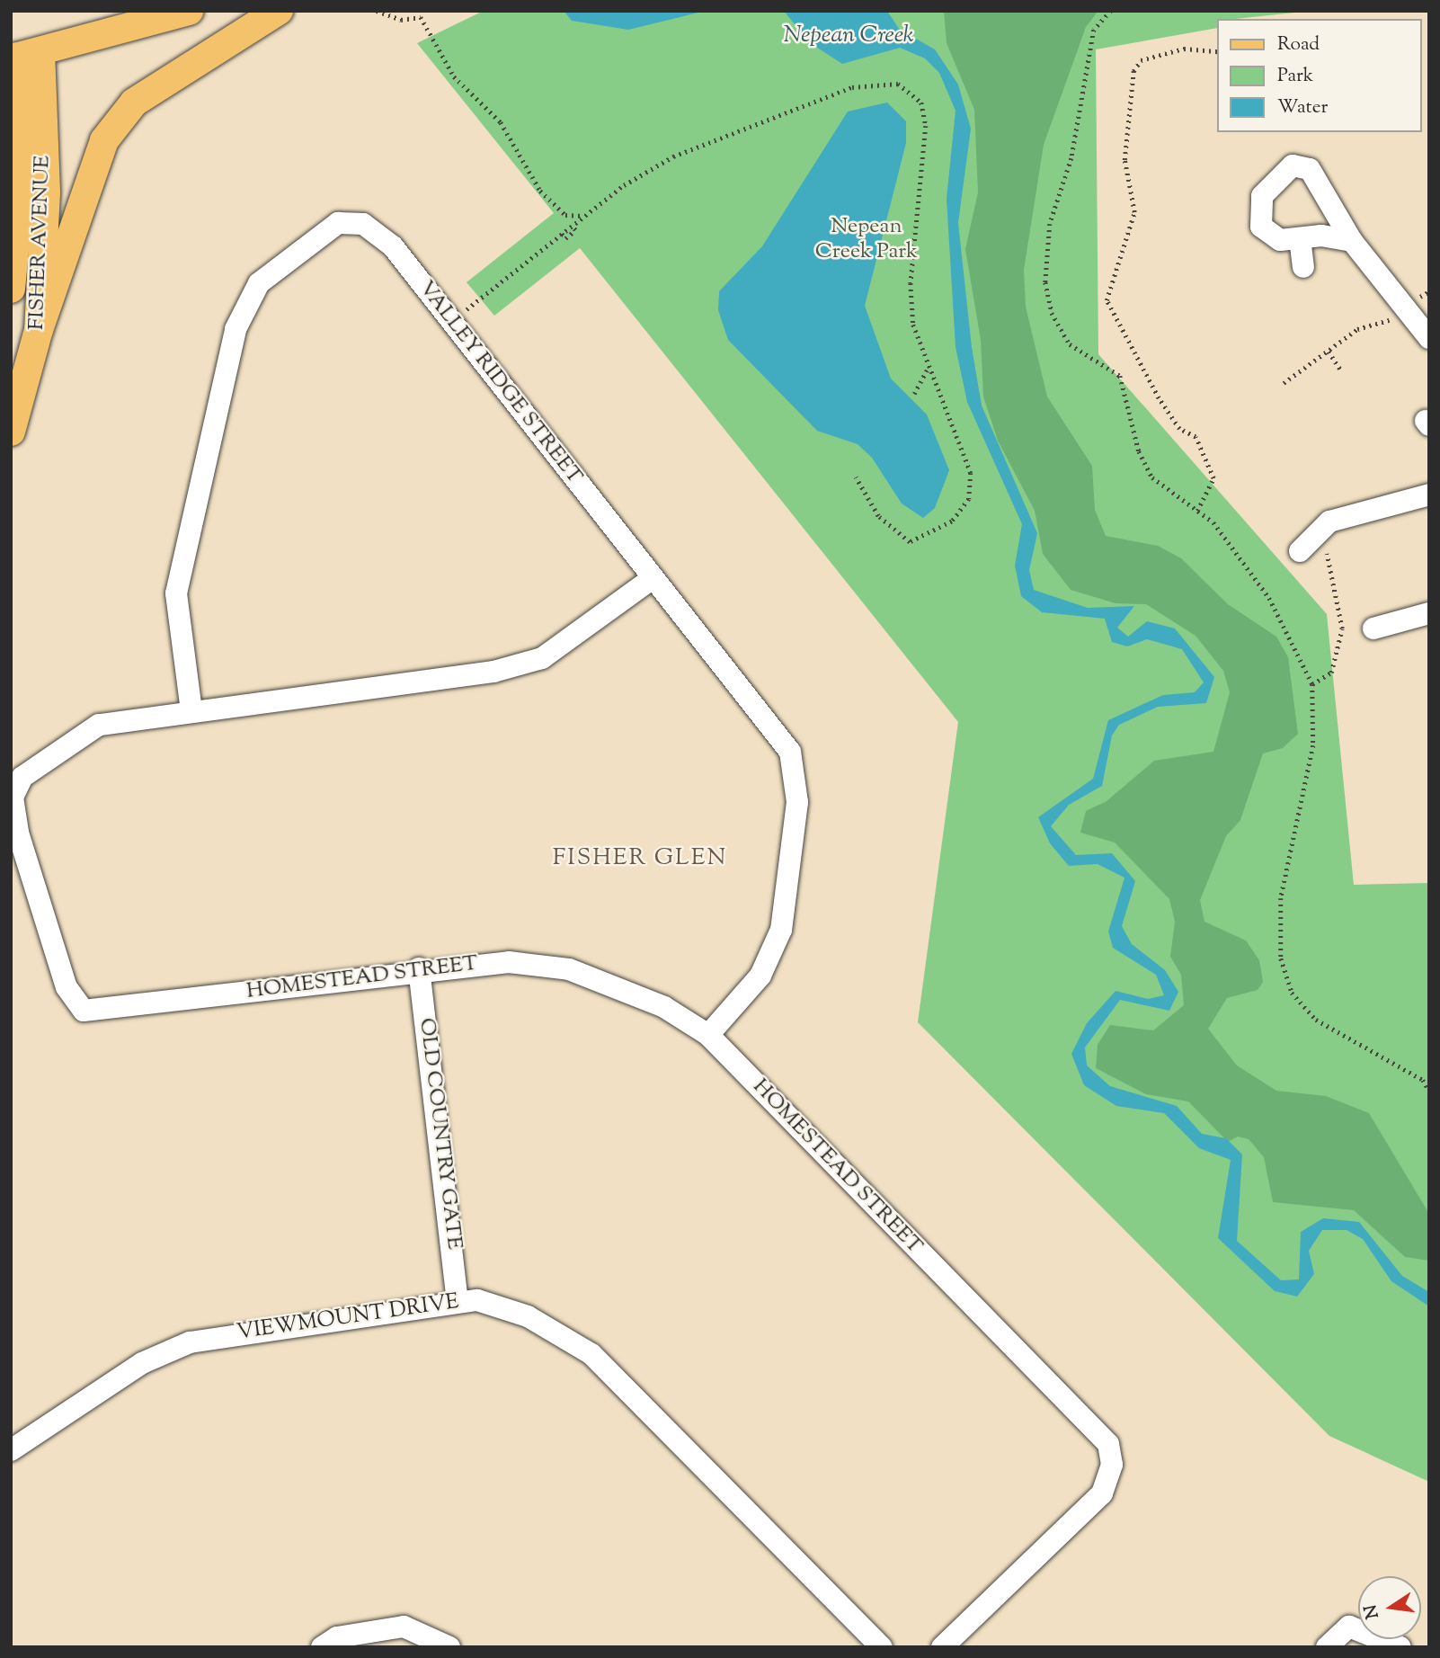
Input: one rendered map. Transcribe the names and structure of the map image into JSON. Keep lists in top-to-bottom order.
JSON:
{
  "streets": {
    "main road": ["FISHER AVENUE"],
    "street": [
      "VALLEY RIDGE STREET",
      "HOMESTEAD STREET",
      "OLD COUNTRY GATE",
      "VIEWMOUNT DRIVE"
    ]
  },
  "crossings": [
    ["VALLEY RIDGE STREET", "HOMESTEAD STREET"],
    ["HOMESTEAD STREET", "OLD COUNTRY GATE"],
    ["OLD COUNTRY GATE", "VIEWMOUNT DRIVE"]
  ],
  "districts": ["FISHER GLEN"],
  "water": ["Nepean Creek"],
  "parks": ["Nepean Creek Park"],
  "legend": ["Road", "Park", "Water"],
  "north": "left"
}
